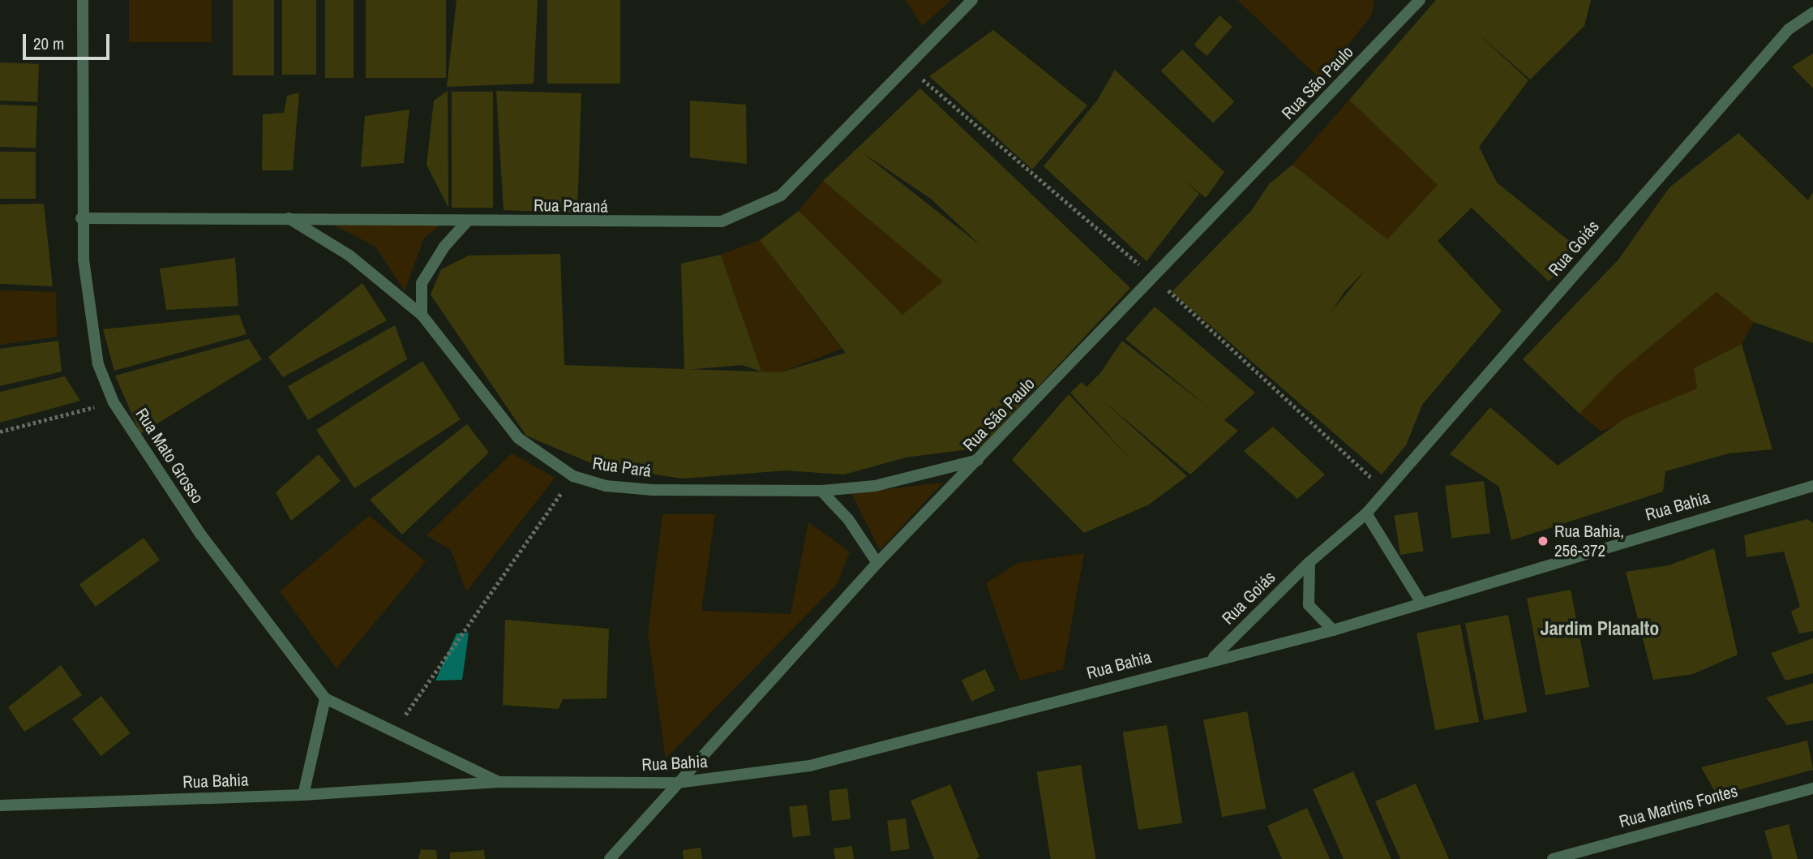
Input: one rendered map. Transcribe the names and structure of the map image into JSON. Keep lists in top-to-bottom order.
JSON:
{
  "streets": {
    "street": [
      "Rua São Paulo",
      "Rua Paraná",
      "Rua Goiás",
      "Rua Mato Grosso",
      "Rua Pará",
      "Rua Bahia",
      "Rua Martins Fontes"
    ]
  },
  "crossings": [
    ["Rua São Paulo", "Rua Pará"],
    ["Rua São Paulo", "Rua Bahia"],
    ["Rua Paraná", "Rua Mato Grosso"],
    ["Rua Paraná", "Rua Pará"],
    ["Rua Goiás", "Rua Bahia"],
    ["Rua Mato Grosso", "Rua Bahia"]
  ],
  "districts": ["Jardim Planalto"],
  "places": ["Rua Bahia, 256-372"],
  "scale_bar": "20 m"
}
